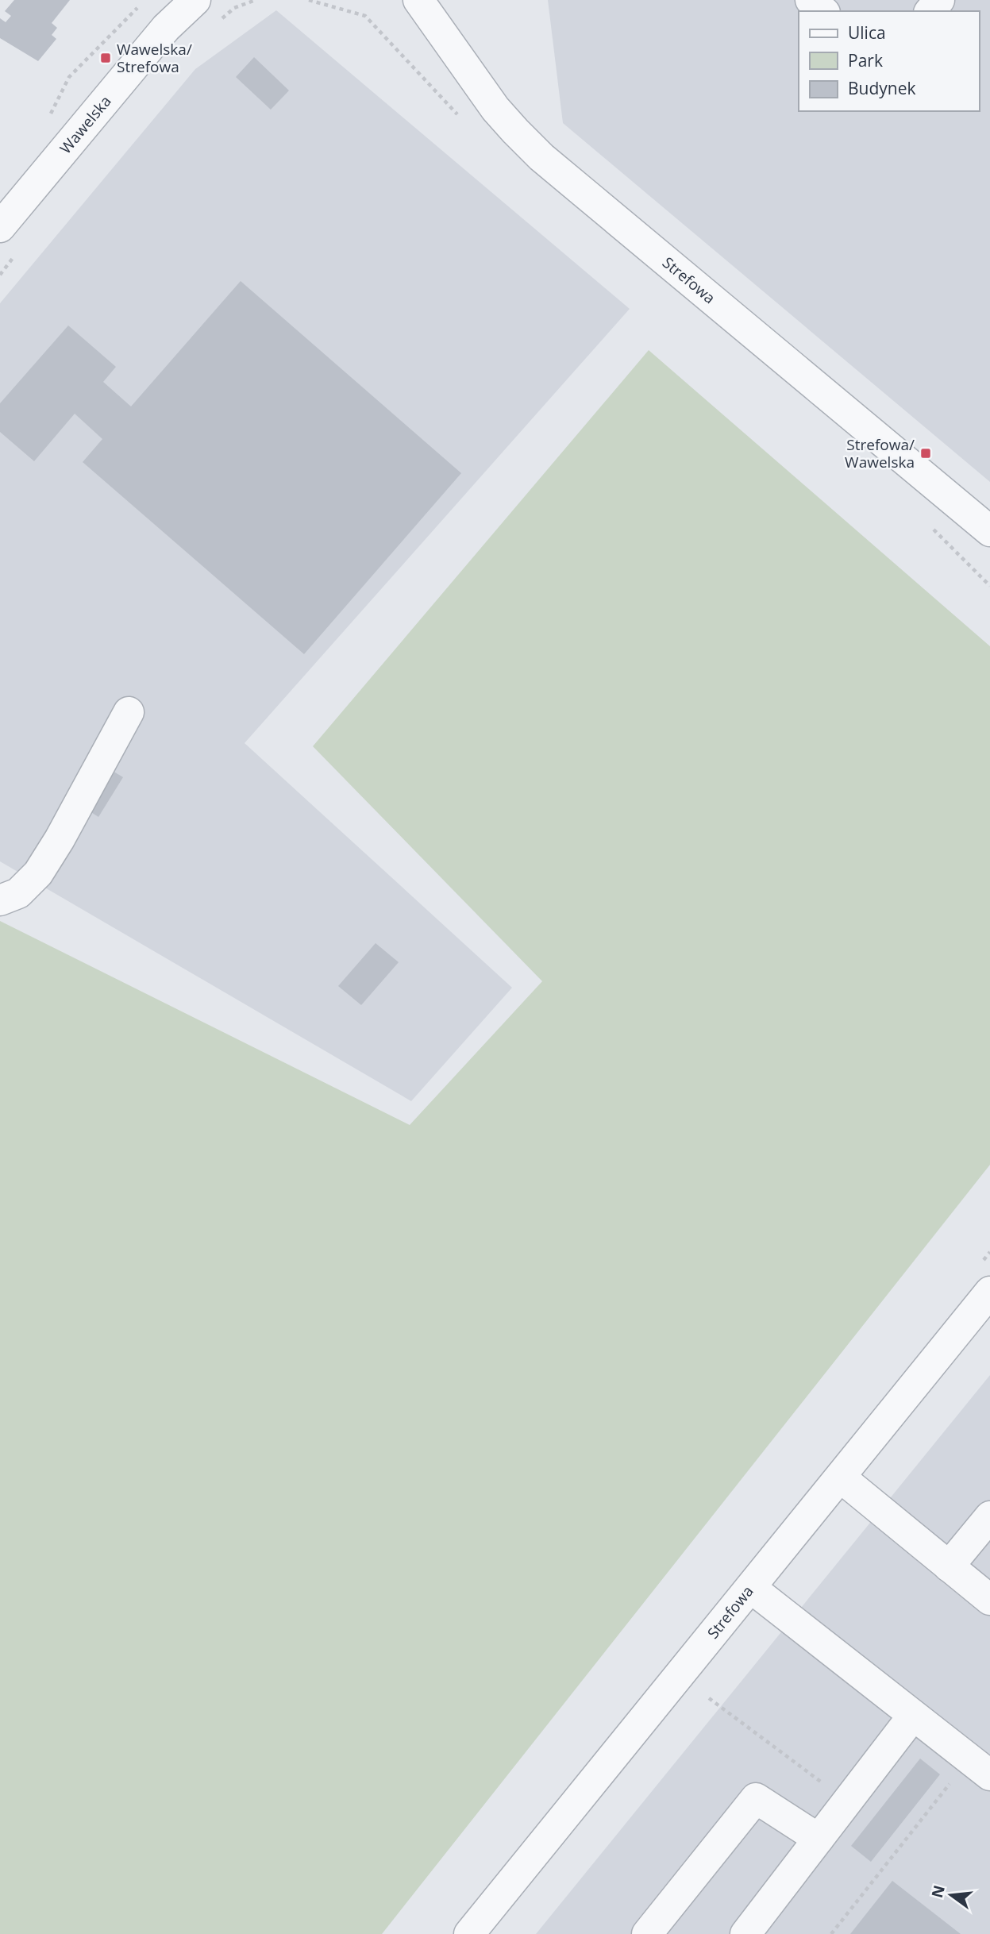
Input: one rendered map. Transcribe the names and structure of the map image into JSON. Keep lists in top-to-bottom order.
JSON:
{
  "streets": {
    "street": ["Wawelska", "Strefowa"]
  },
  "places": {
    "transit": ["Wawelska/ Strefowa", "Strefowa/ Wawelska"]
  },
  "legend": ["Ulica", "Park", "Budynek"],
  "north": "left"
}
